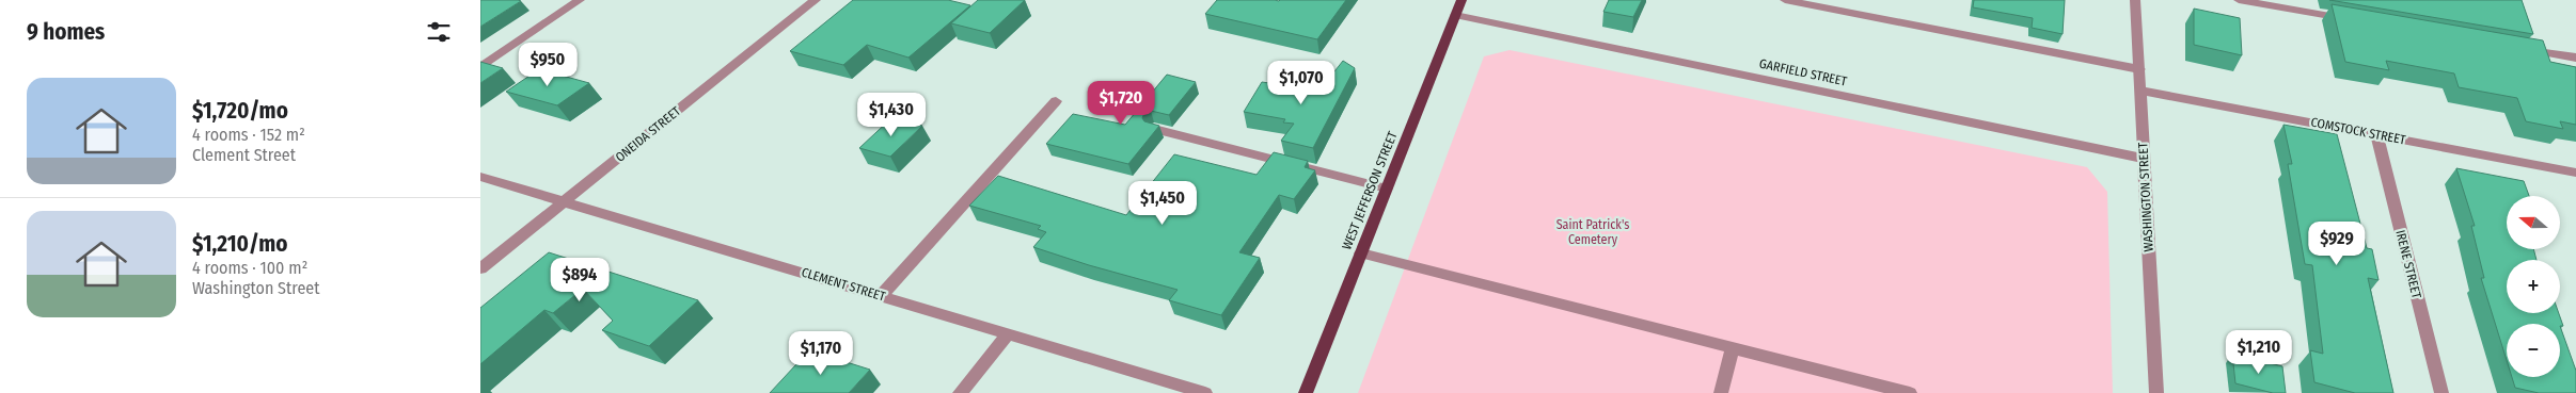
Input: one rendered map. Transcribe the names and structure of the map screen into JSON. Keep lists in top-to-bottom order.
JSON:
{
  "streets": {
    "main road": ["WEST JEFFERSON STREET"],
    "street": [
      "GARFIELD STREET",
      "COMSTOCK STREET",
      "ONEIDA STREET",
      "WASHINGTON STREET",
      "IRENE STREET",
      "CLEMENT STREET"
    ]
  },
  "crossings": [
    ["GARFIELD STREET", "WEST JEFFERSON STREET"],
    ["GARFIELD STREET", "WASHINGTON STREET"],
    ["COMSTOCK STREET", "WASHINGTON STREET"],
    ["COMSTOCK STREET", "IRENE STREET"],
    ["ONEIDA STREET", "CLEMENT STREET"]
  ],
  "parks": ["Saint Patrick's Cemetery"],
  "north": "left",
  "page": {
    "heading": "9 homes",
    "price": [
      "$950",
      "$1,070",
      "$1,720",
      "$1,430",
      "$1,450",
      "$929",
      "$894",
      "$1,210",
      "$1,170"
    ],
    "list": [
      {
        "name": "$1,720/mo",
        "note": "4 rooms · 152 m² · Clement Street"
      },
      {
        "name": "$1,210/mo",
        "note": "4 rooms · 100 m² · Washington Street"
      }
    ],
    "map_buttons": ["+", "−"]
  }
}
